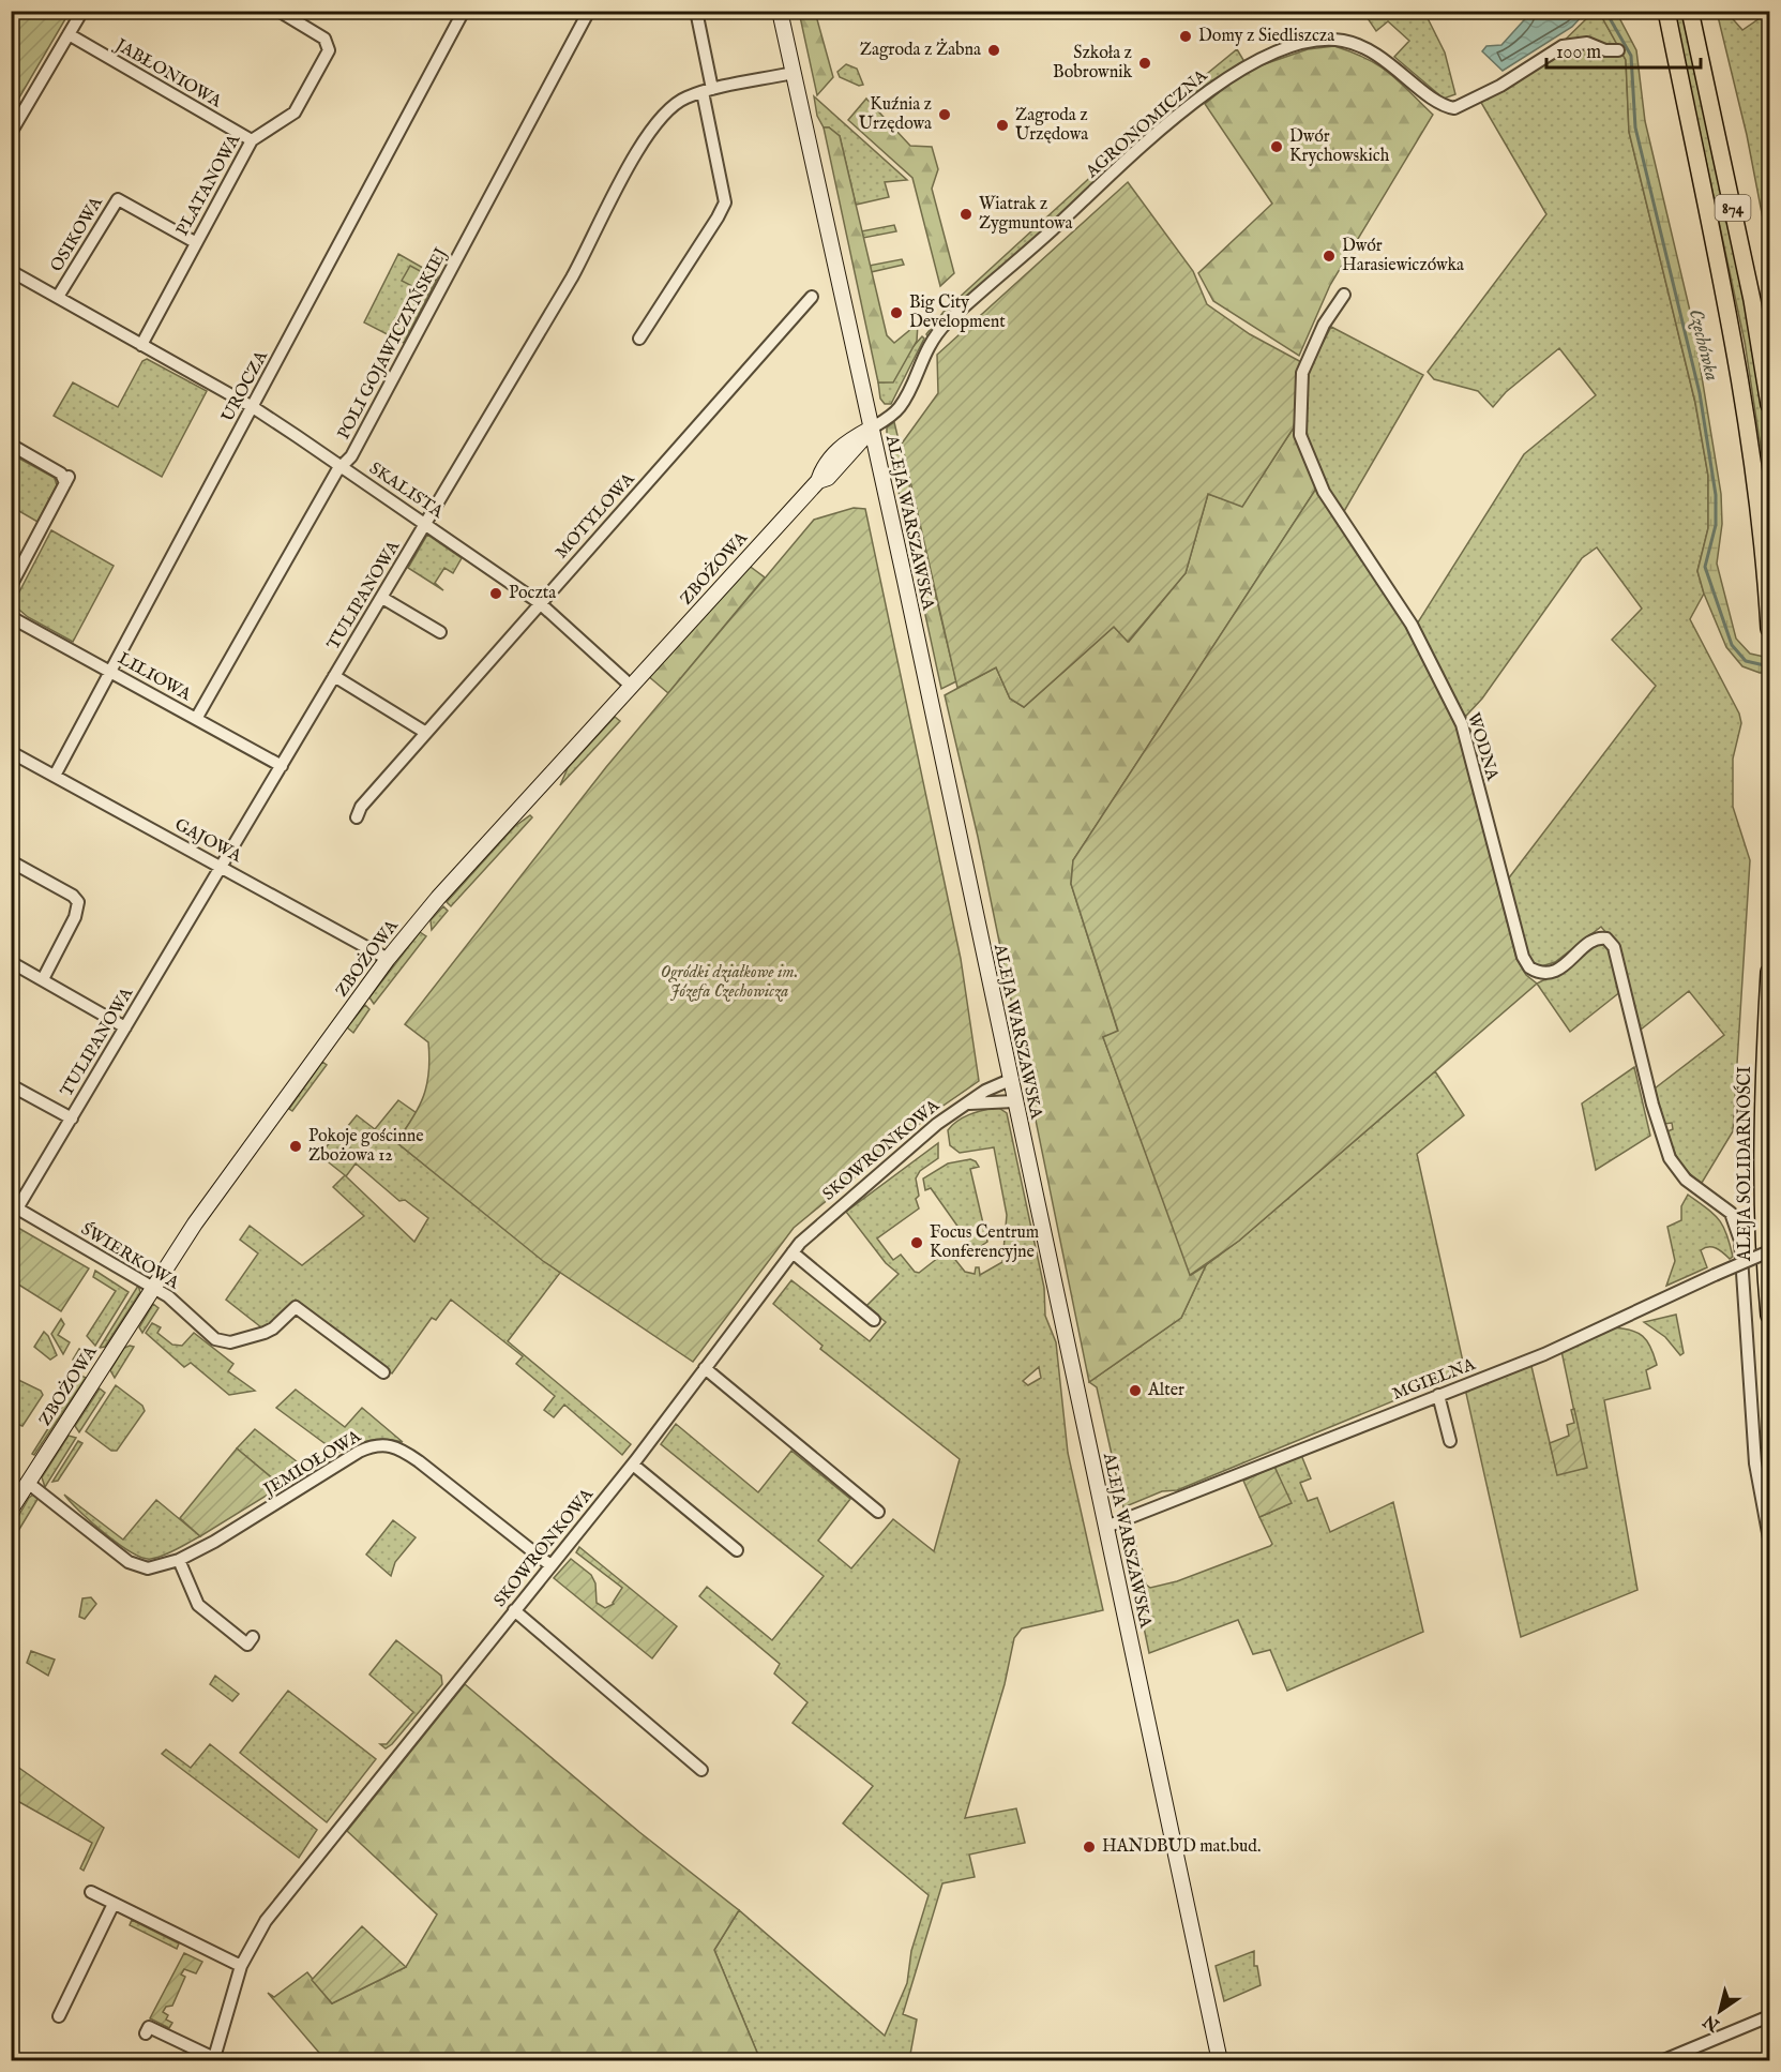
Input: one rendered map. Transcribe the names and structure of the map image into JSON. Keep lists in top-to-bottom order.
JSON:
{
  "streets": {
    "main road": ["874", "ALEJA SOLIDARNOŚCI"],
    "street": [
      "JABŁONIOWA",
      "AGRONOMICZNA",
      "PLATANOWA",
      "OSIKOWA",
      "POLI GOJAWICZYŃSKIEJ",
      "UROCZA",
      "SKALISTA",
      "MOTYLOWA",
      "ALEJA WARSZAWSKA",
      "ZBOŻOWA",
      "TULIPANOWA",
      "LILIOWA",
      "WODNA",
      "GAJOWA",
      "SKOWRONKOWA",
      "ŚWIERKOWA",
      "MGIELNA",
      "JEMIOŁOWA"
    ]
  },
  "crossings": [
    ["JABŁONIOWA", "PLATANOWA"],
    ["AGRONOMICZNA", "ALEJA WARSZAWSKA"],
    ["AGRONOMICZNA", "ZBOŻOWA"],
    ["PLATANOWA", "OSIKOWA"],
    ["PLATANOWA", "SKALISTA"],
    ["OSIKOWA", "SKALISTA"],
    ["POLI GOJAWICZYŃSKIEJ", "SKALISTA"],
    ["POLI GOJAWICZYŃSKIEJ", "LILIOWA"],
    ["UROCZA", "SKALISTA"],
    ["UROCZA", "LILIOWA"],
    ["UROCZA", "GAJOWA"],
    ["SKALISTA", "MOTYLOWA"],
    ["SKALISTA", "ZBOŻOWA"],
    ["SKALISTA", "TULIPANOWA"],
    ["ALEJA WARSZAWSKA", "ZBOŻOWA"],
    ["ALEJA WARSZAWSKA", "TULIPANOWA"],
    ["ALEJA WARSZAWSKA", "SKOWRONKOWA"],
    ["ALEJA WARSZAWSKA", "MGIELNA"],
    ["ZBOŻOWA", "GAJOWA"],
    ["ZBOŻOWA", "ŚWIERKOWA"],
    ["ZBOŻOWA", "JEMIOŁOWA"],
    ["TULIPANOWA", "LILIOWA"],
    ["TULIPANOWA", "GAJOWA"],
    ["TULIPANOWA", "ŚWIERKOWA"],
    ["SKOWRONKOWA", "JEMIOŁOWA"]
  ],
  "water": ["Czechówka"],
  "parks": ["Ogródki działkowe im. Józefa Czechowicza"],
  "places": [
    "Domy z Siedliszcza",
    "Zagroda z Żabna",
    "Szkoła z Bobrownik",
    "Kuźnia z Urzędowa",
    "Zagroda z Urzędowa",
    "Dwór Krychowskich",
    "Wiatrak z Zygmuntowa",
    "Dwór Harasiewiczówka",
    "Big City Development",
    "Poczta",
    "Pokoje gościnne Zbożowa 12",
    "Focus Centrum Konferencyjne",
    "Alter",
    "HANDBUD mat.bud."
  ],
  "scale_bar": "100 m",
  "north": "bottom left"
}
